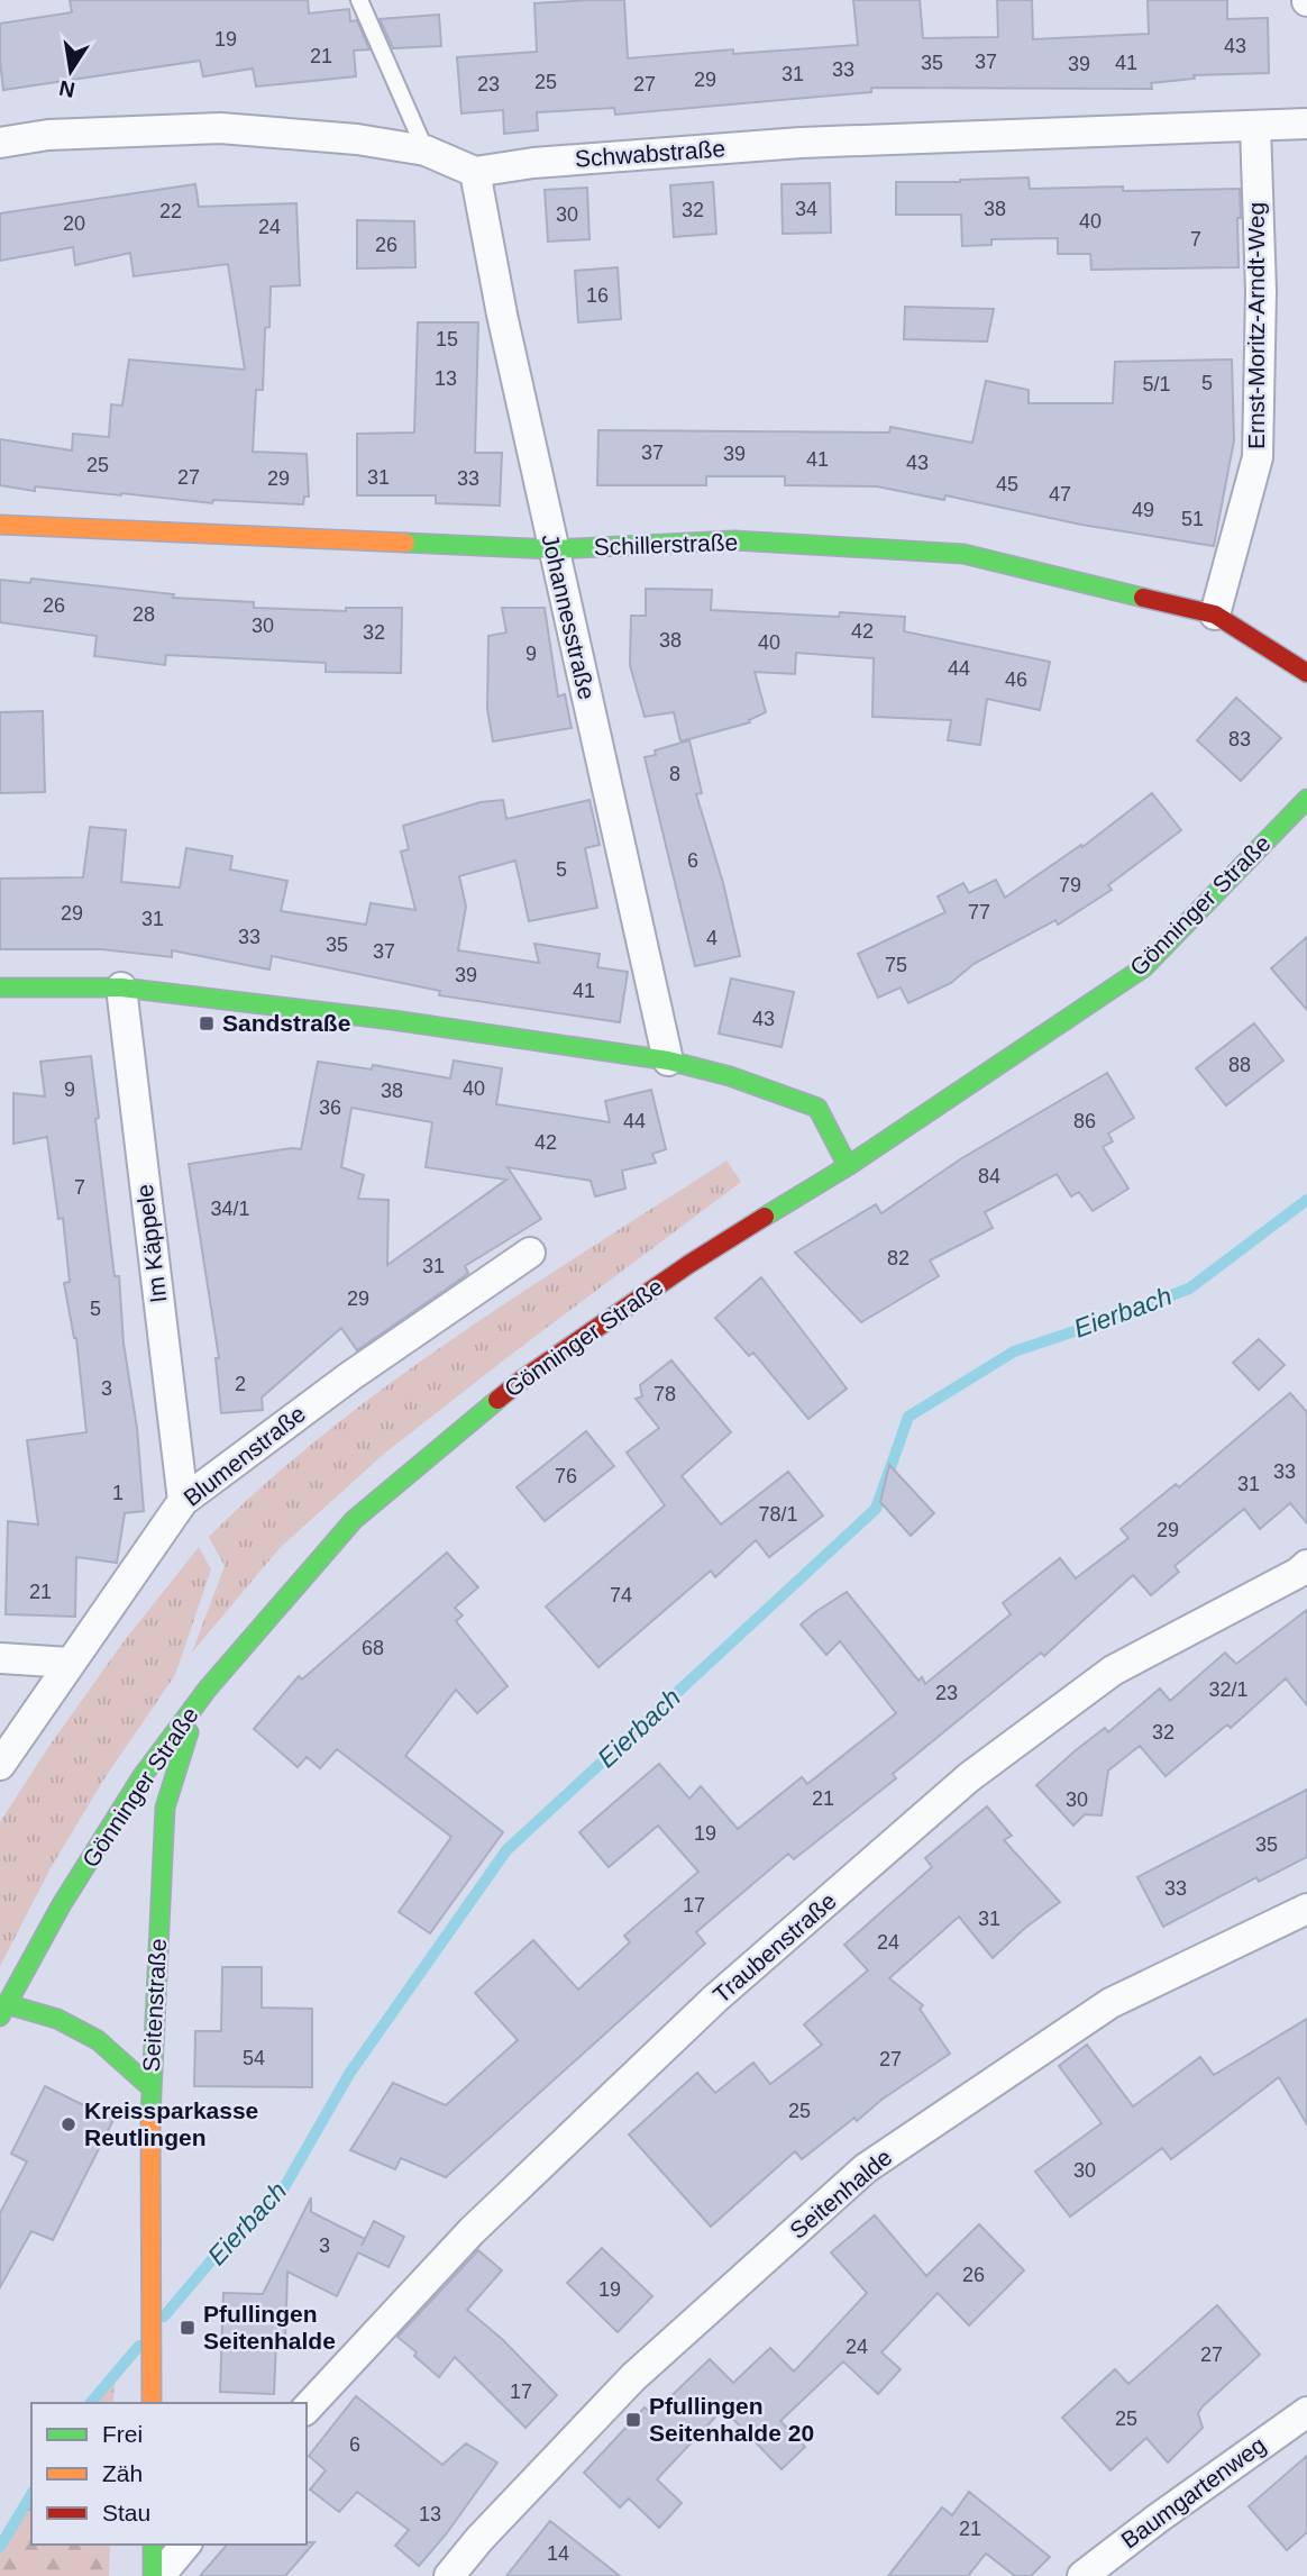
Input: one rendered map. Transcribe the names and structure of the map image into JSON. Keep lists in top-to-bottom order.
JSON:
{
  "streets": {
    "main road": ["Schillerstraße", "Gönninger Straße", "Seitenstraße"],
    "street": [
      "Schwabstraße",
      "Ernst-Moritz-Arndt-Weg",
      "Johannesstraße",
      "Im Käppele",
      "Blumenstraße",
      "Traubenstraße",
      "Seitenhalde",
      "Baumgartenweg"
    ]
  },
  "crossings": [
    ["Schwabstraße", "Ernst-Moritz-Arndt-Weg"],
    ["Schwabstraße", "Johannesstraße"],
    ["Ernst-Moritz-Arndt-Weg", "Schillerstraße"],
    ["Schillerstraße", "Johannesstraße"],
    ["Gönninger Straße", "Seitenstraße"],
    ["Im Käppele", "Blumenstraße"]
  ],
  "water": ["Eierbach"],
  "places": {
    "transit": ["Sandstraße", "Pfullingen Seitenhalde", "Pfullingen Seitenhalde 20"],
    "other": ["Kreissparkasse Reutlingen"]
  },
  "house_numbers": [
    "19",
    "43",
    "21",
    "37",
    "35",
    "41",
    "39",
    "33",
    "31",
    "29",
    "25",
    "23",
    "27",
    "34",
    "38",
    "32",
    "22",
    "30",
    "40",
    "20",
    "24",
    "7",
    "26",
    "16",
    "15",
    "13",
    "5",
    "5/1",
    "37",
    "39",
    "41",
    "43",
    "25",
    "27",
    "31",
    "29",
    "33",
    "45",
    "47",
    "49",
    "51",
    "26",
    "28",
    "30",
    "42",
    "32",
    "38",
    "40",
    "9",
    "44",
    "46",
    "83",
    "8",
    "6",
    "5",
    "79",
    "77",
    "29",
    "31",
    "33",
    "4",
    "35",
    "37",
    "75",
    "39",
    "41",
    "43",
    "88",
    "40",
    "9",
    "38",
    "36",
    "44",
    "86",
    "42",
    "84",
    "7",
    "34/1",
    "82",
    "31",
    "29",
    "5",
    "2",
    "3",
    "78",
    "33",
    "76",
    "31",
    "1",
    "78/1",
    "29",
    "21",
    "74",
    "68",
    "32/1",
    "23",
    "32",
    "21",
    "30",
    "19",
    "35",
    "33",
    "17",
    "31",
    "24",
    "54",
    "27",
    "25",
    "30",
    "3",
    "26",
    "19",
    "24",
    "27",
    "17",
    "25",
    "6",
    "13",
    "21",
    "14"
  ],
  "legend": ["Frei", "Zäh", "Stau"],
  "north": "bottom"
}
